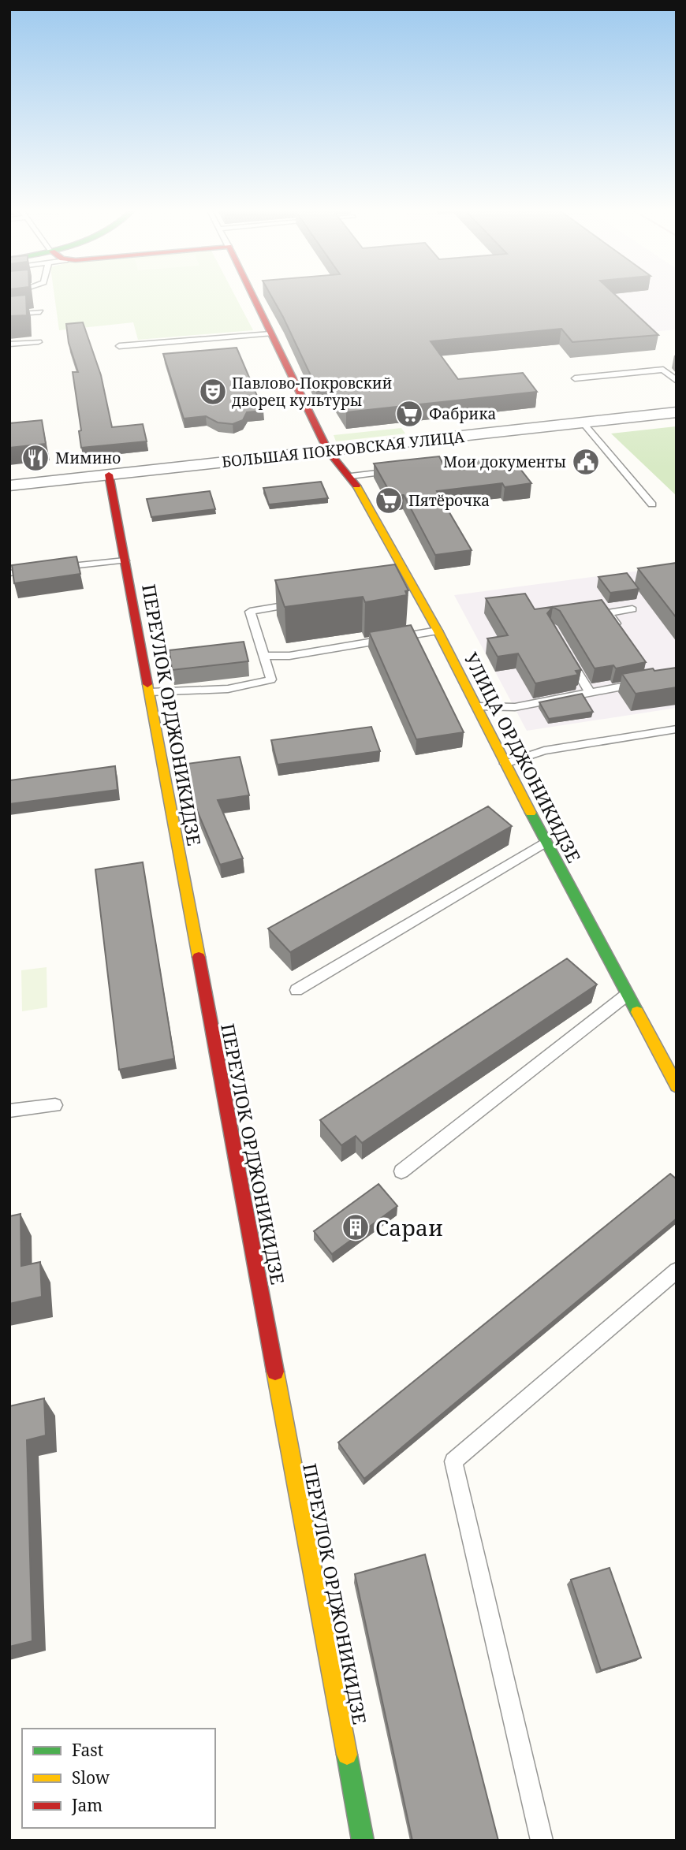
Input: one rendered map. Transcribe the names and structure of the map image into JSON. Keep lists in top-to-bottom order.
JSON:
{
  "streets": {
    "street": ["БОЛЬШАЯ ПОКРОВСКАЯ УЛИЦА", "ПЕРЕУЛОК ОРДЖОНИКИДЗЕ", "УЛИЦА ОРДЖОНИКИДЗЕ"]
  },
  "crossings": [
    ["БОЛЬШАЯ ПОКРОВСКАЯ УЛИЦА", "ПЕРЕУЛОК ОРДЖОНИКИДЗЕ"],
    ["БОЛЬШАЯ ПОКРОВСКАЯ УЛИЦА", "УЛИЦА ОРДЖОНИКИДЗЕ"]
  ],
  "places": {
    "theatre": ["Павлово-Покровский дворец культуры"],
    "supermarket": ["Фабрика", "Пятёрочка"],
    "restaurant": ["Мимино"],
    "public building": ["Мои документы"],
    "building": ["Сараи"]
  },
  "legend": ["Fast", "Slow", "Jam"]
}
